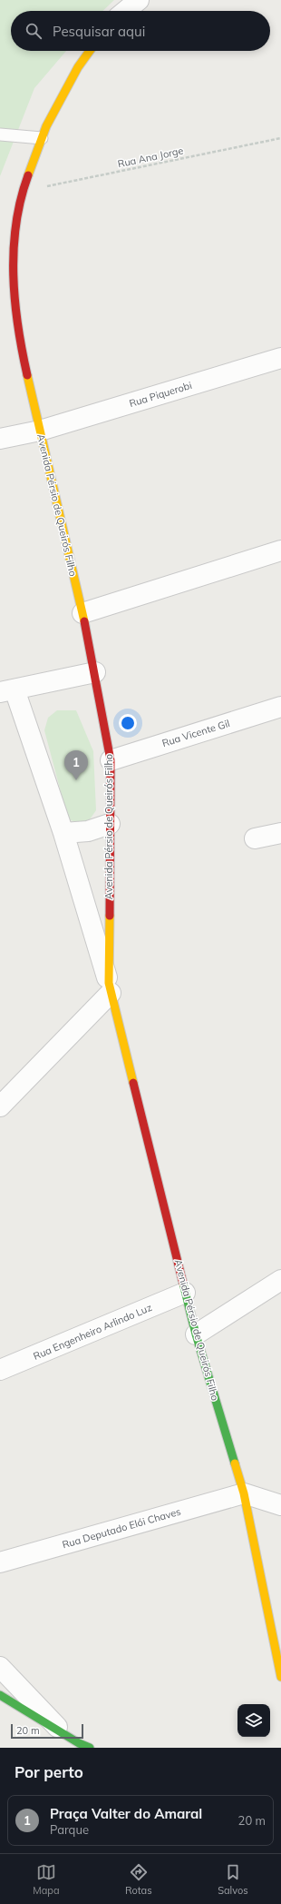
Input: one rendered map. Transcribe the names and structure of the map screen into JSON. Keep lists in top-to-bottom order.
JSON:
{
  "streets": {
    "street": [
      "Rua Piquerobi",
      "Avenida Pérsio de Queirós Filho",
      "Rua Vicente Gil",
      "Rua Engenheiro Arlindo Luz",
      "Rua Deputado Elói Chaves"
    ],
    "path": ["Rua Ana Jorge"]
  },
  "crossings": [
    ["Rua Ana Jorge", "Avenida Pérsio de Queirós Filho"],
    ["Rua Piquerobi", "Avenida Pérsio de Queirós Filho"],
    ["Avenida Pérsio de Queirós Filho", "Rua Vicente Gil"],
    ["Avenida Pérsio de Queirós Filho", "Rua Engenheiro Arlindo Luz"],
    ["Avenida Pérsio de Queirós Filho", "Rua Deputado Elói Chaves"]
  ],
  "scale_bar": "20 m",
  "page": {
    "search": "Pesquisar aqui",
    "pins": "1",
    "scale": "20 m",
    "heading": "Por perto",
    "list": [
      {
        "mark": "1",
        "name": "Praça Valter do Amaral",
        "note": "Parque",
        "value": "20 m"
      }
    ],
    "nav": ["Mapa", "Rotas", "Salvos"]
  }
}
